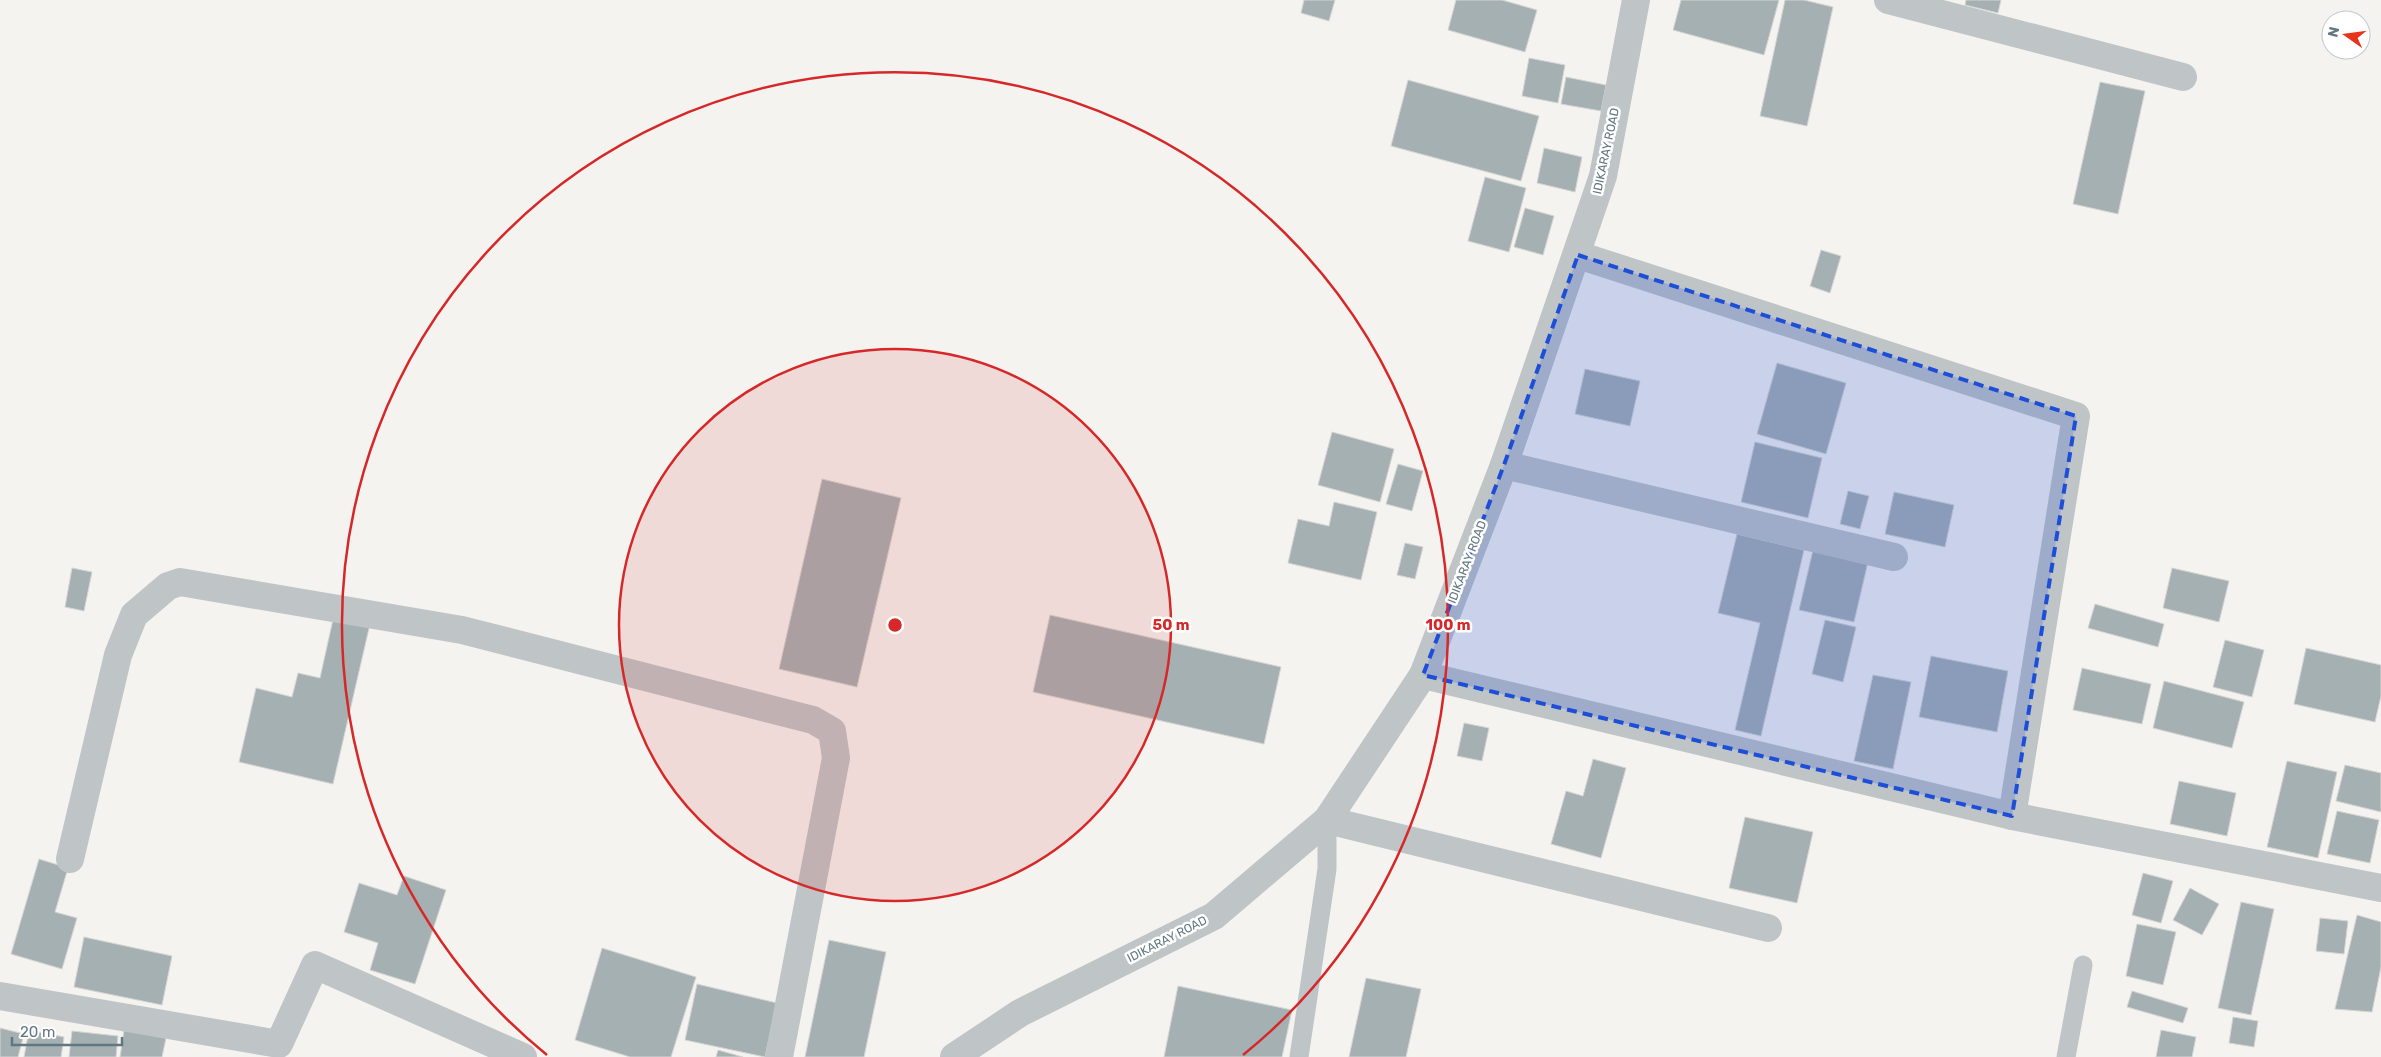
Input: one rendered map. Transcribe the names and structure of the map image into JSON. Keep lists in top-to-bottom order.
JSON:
{
  "streets": {
    "street": ["IDIKARAY ROAD"]
  },
  "scale_bar": "20 m",
  "north": "left",
  "rings": ["50 m", "100 m"]
}
